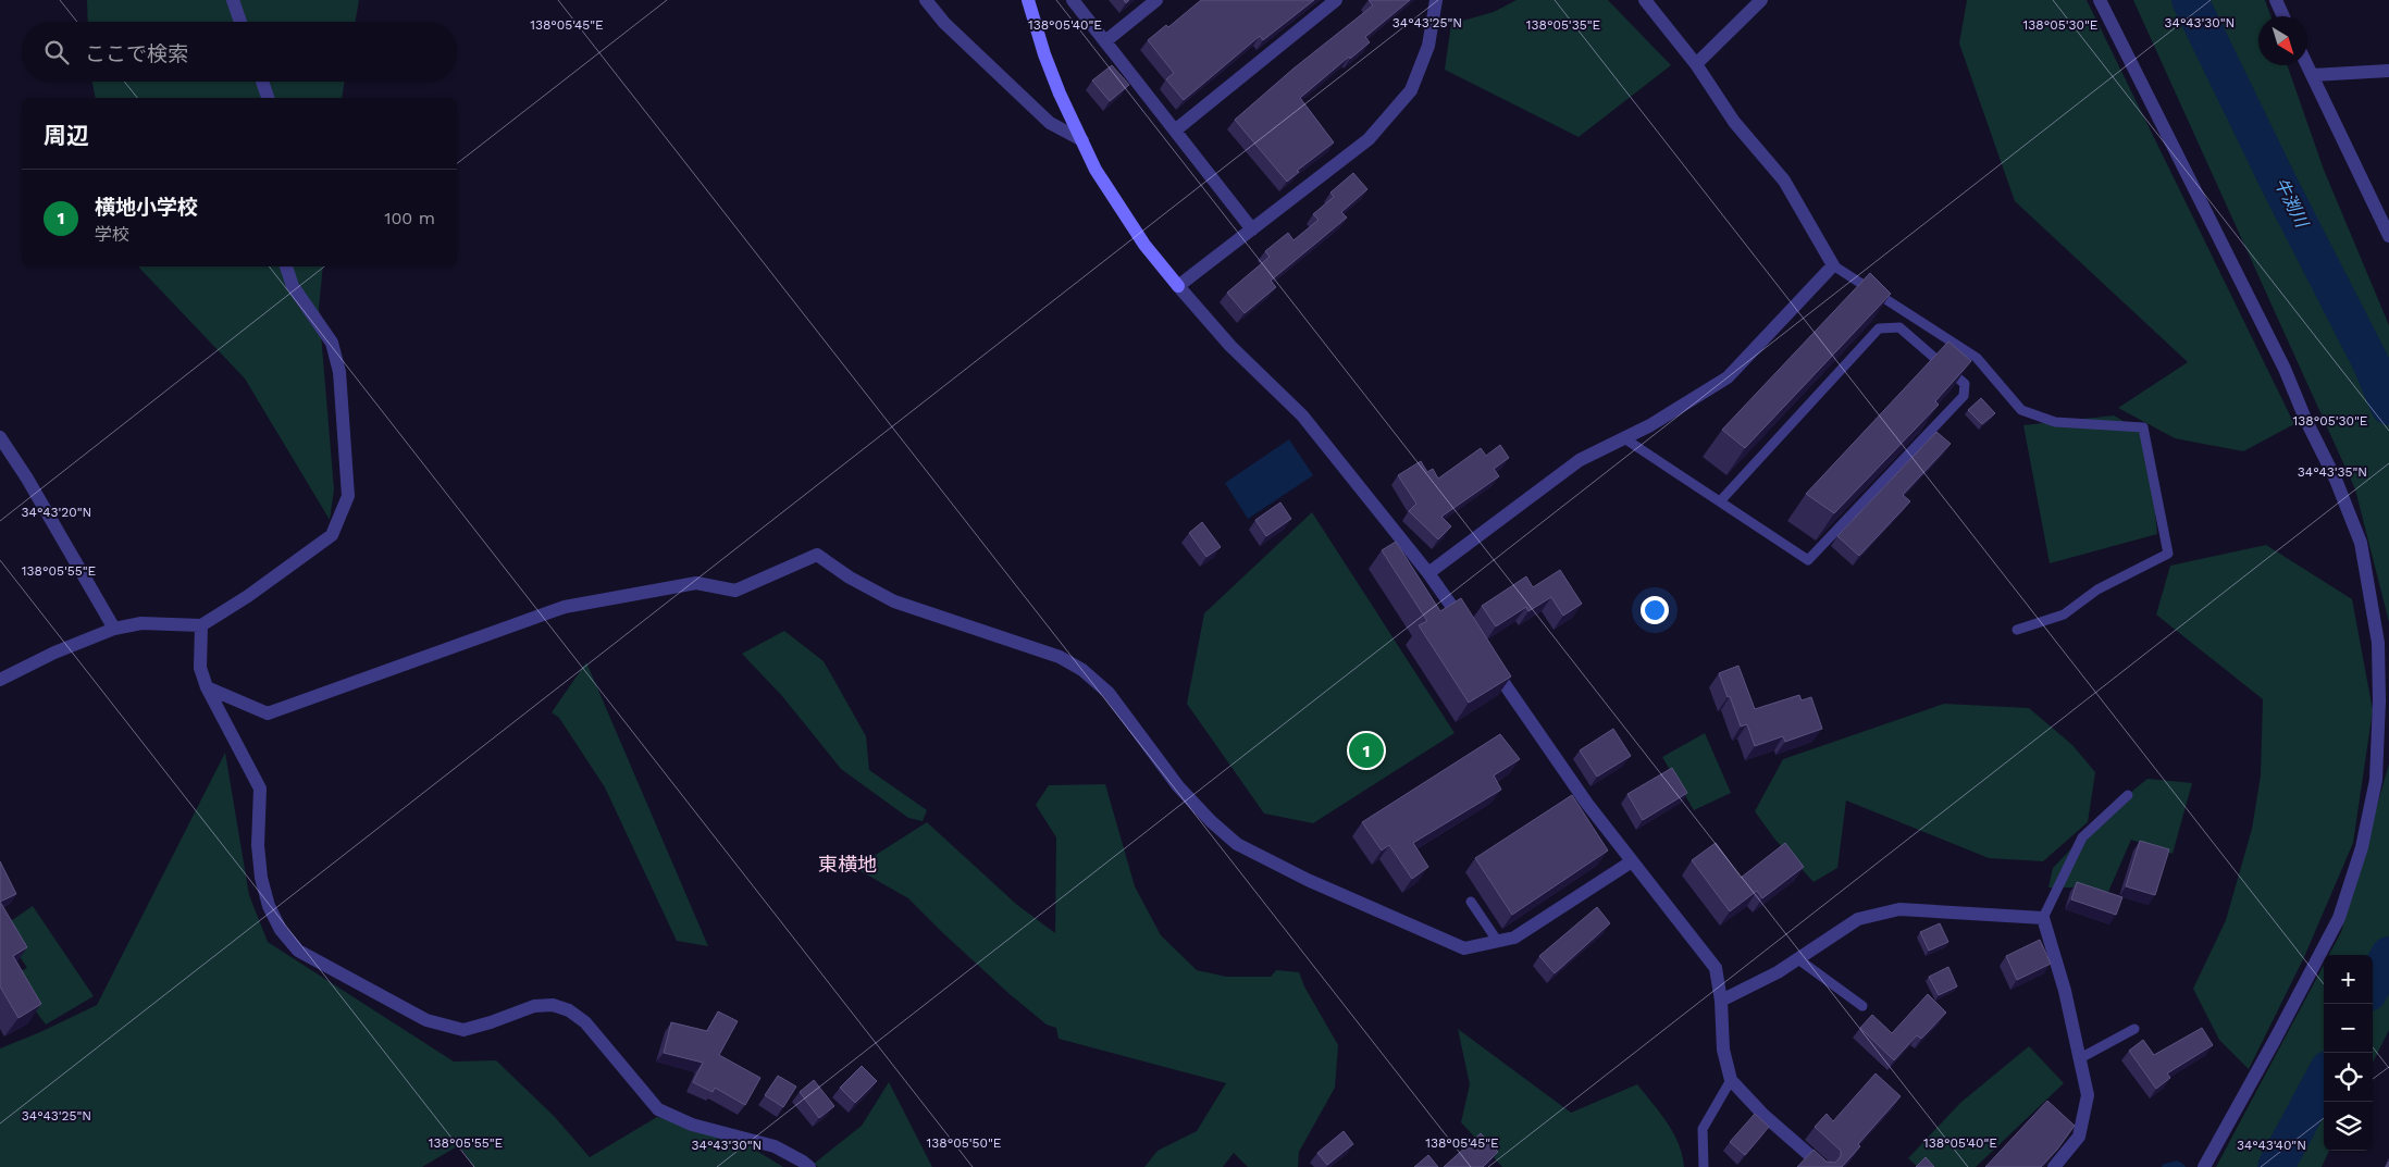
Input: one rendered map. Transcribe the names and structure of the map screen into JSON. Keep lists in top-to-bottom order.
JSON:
{
  "districts": ["東横地"],
  "water": ["牛渕川"],
  "north": "bottom right",
  "page": {
    "search": "ここで検索",
    "heading": "周辺",
    "list": [
      {
        "mark": "1",
        "name": "横地小学校",
        "note": "学校",
        "value": "100 m"
      }
    ],
    "pins": "1",
    "map_buttons": ["+", "−"]
  },
  "coordinates": [
    "34°43'25\"N",
    "34°43'30\"N",
    "138°05'45\"E",
    "138°05'40\"E",
    "138°05'35\"E",
    "138°05'30\"E",
    "34°43'35\"N",
    "34°43'20\"N",
    "138°05'55\"E",
    "138°05'50\"E",
    "34°43'40\"N"
  ]
}
